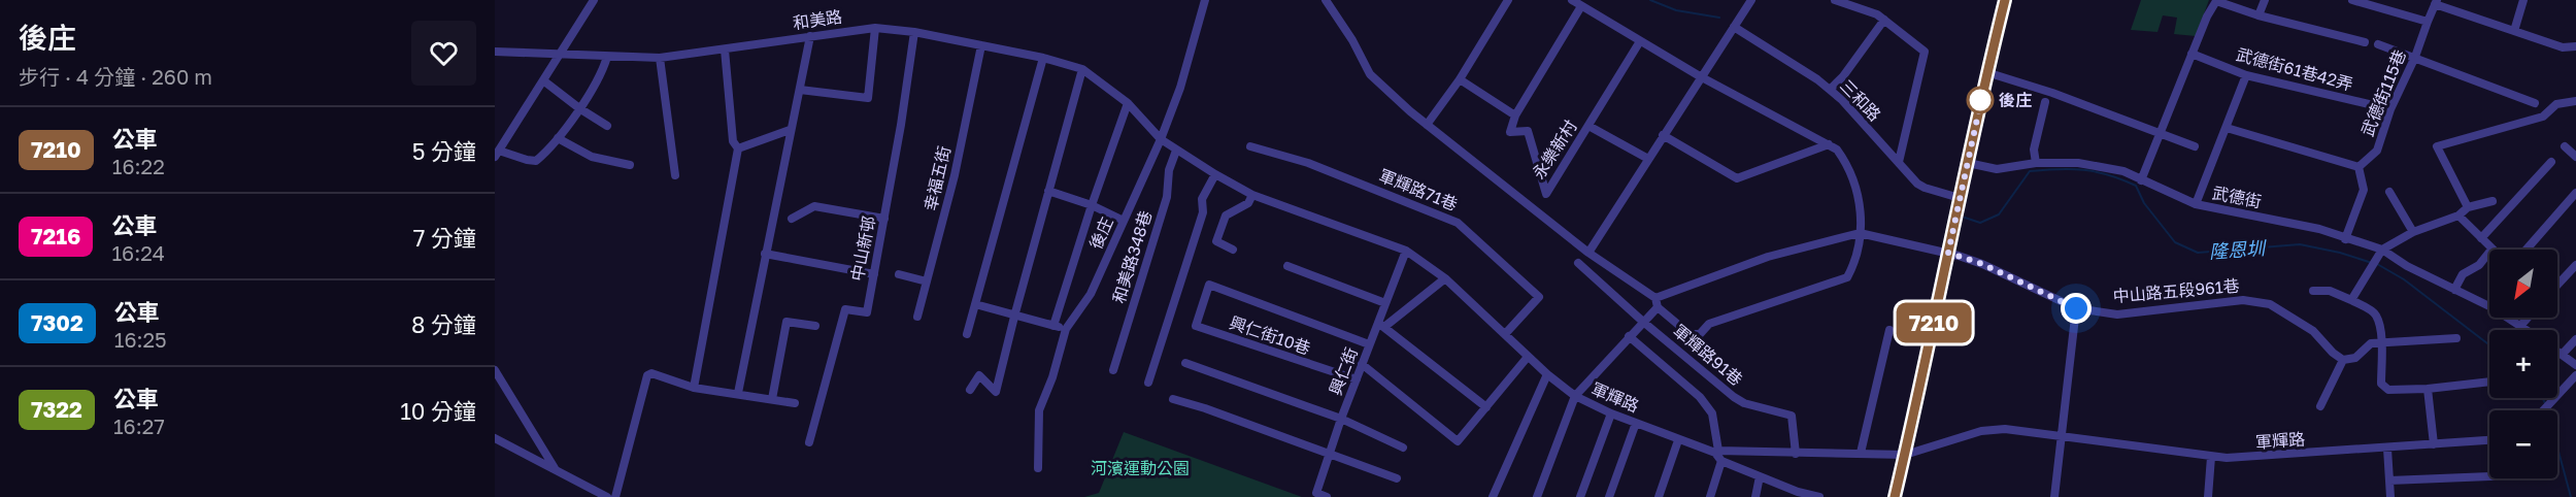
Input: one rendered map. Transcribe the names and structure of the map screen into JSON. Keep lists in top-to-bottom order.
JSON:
{
  "streets": {
    "street": [
      "和美路",
      "武德街61巷42弄",
      "武德街115巷",
      "三和路",
      "永樂新村",
      "幸福五街",
      "軍輝路71巷",
      "武德街",
      "後庄",
      "中山新邨",
      "和美路348巷",
      "中山路五段961巷",
      "興仁街10巷",
      "軍輝路91巷",
      "興仁街",
      "軍輝路"
    ]
  },
  "crossings": [
    ["和美路", "幸福五街"],
    ["和美路", "後庄"],
    ["和美路", "中山新邨"],
    ["和美路", "和美路348巷"],
    ["和美路", "軍輝路"],
    ["武德街61巷42弄", "武德街115巷"],
    ["軍輝路71巷", "軍輝路"],
    ["興仁街10巷", "興仁街"],
    ["軍輝路91巷", "軍輝路"],
    ["興仁街", "軍輝路"]
  ],
  "water": ["隆恩圳"],
  "parks": ["河濱運動公園"],
  "places": ["後庄"],
  "lines": ["bus line 7210"],
  "north": "bottom left",
  "page": {
    "heading": ["後庄", "步行 · 4 分鐘 · 260 m"],
    "on_map": "7210",
    "list": [
      {
        "mark": "7210",
        "name": "公車",
        "note": "16:22",
        "value": "5 分鐘"
      },
      {
        "mark": "7216",
        "name": "公車",
        "note": "16:24",
        "value": "7 分鐘"
      },
      {
        "mark": "7302",
        "name": "公車",
        "note": "16:25",
        "value": "8 分鐘"
      },
      {
        "mark": "7322",
        "name": "公車",
        "note": "16:27",
        "value": "10 分鐘"
      }
    ],
    "map_buttons": ["+", "−"]
  }
}
